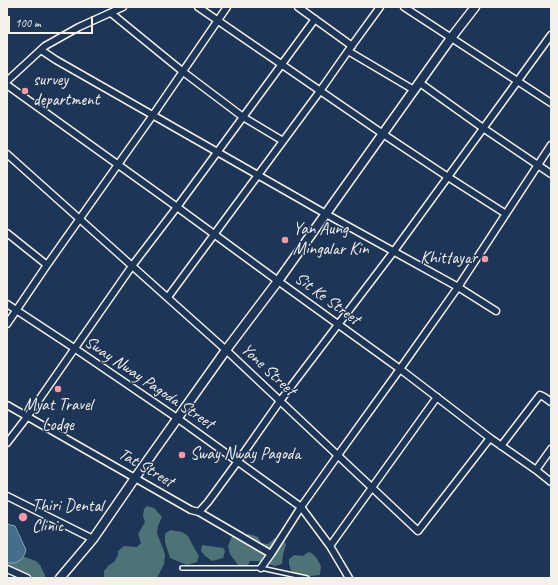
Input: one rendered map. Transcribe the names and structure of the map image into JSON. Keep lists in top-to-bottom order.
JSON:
{
  "streets": {
    "street": [
      "Sit Ke Street",
      "Yone Street",
      "Sway Nway Pagoda Street",
      "Tat Street"
    ]
  },
  "crossings": [
    ["Sit Ke Street", "Yone Street"]
  ],
  "places": [
    "survey department",
    "Yan Aung Mingalar Kin",
    "Khittayar",
    "Myat Travel Lodge",
    "Sway Nway Pagoda",
    "Thiri Dental Clinic"
  ],
  "scale_bar": "100 m"
}
